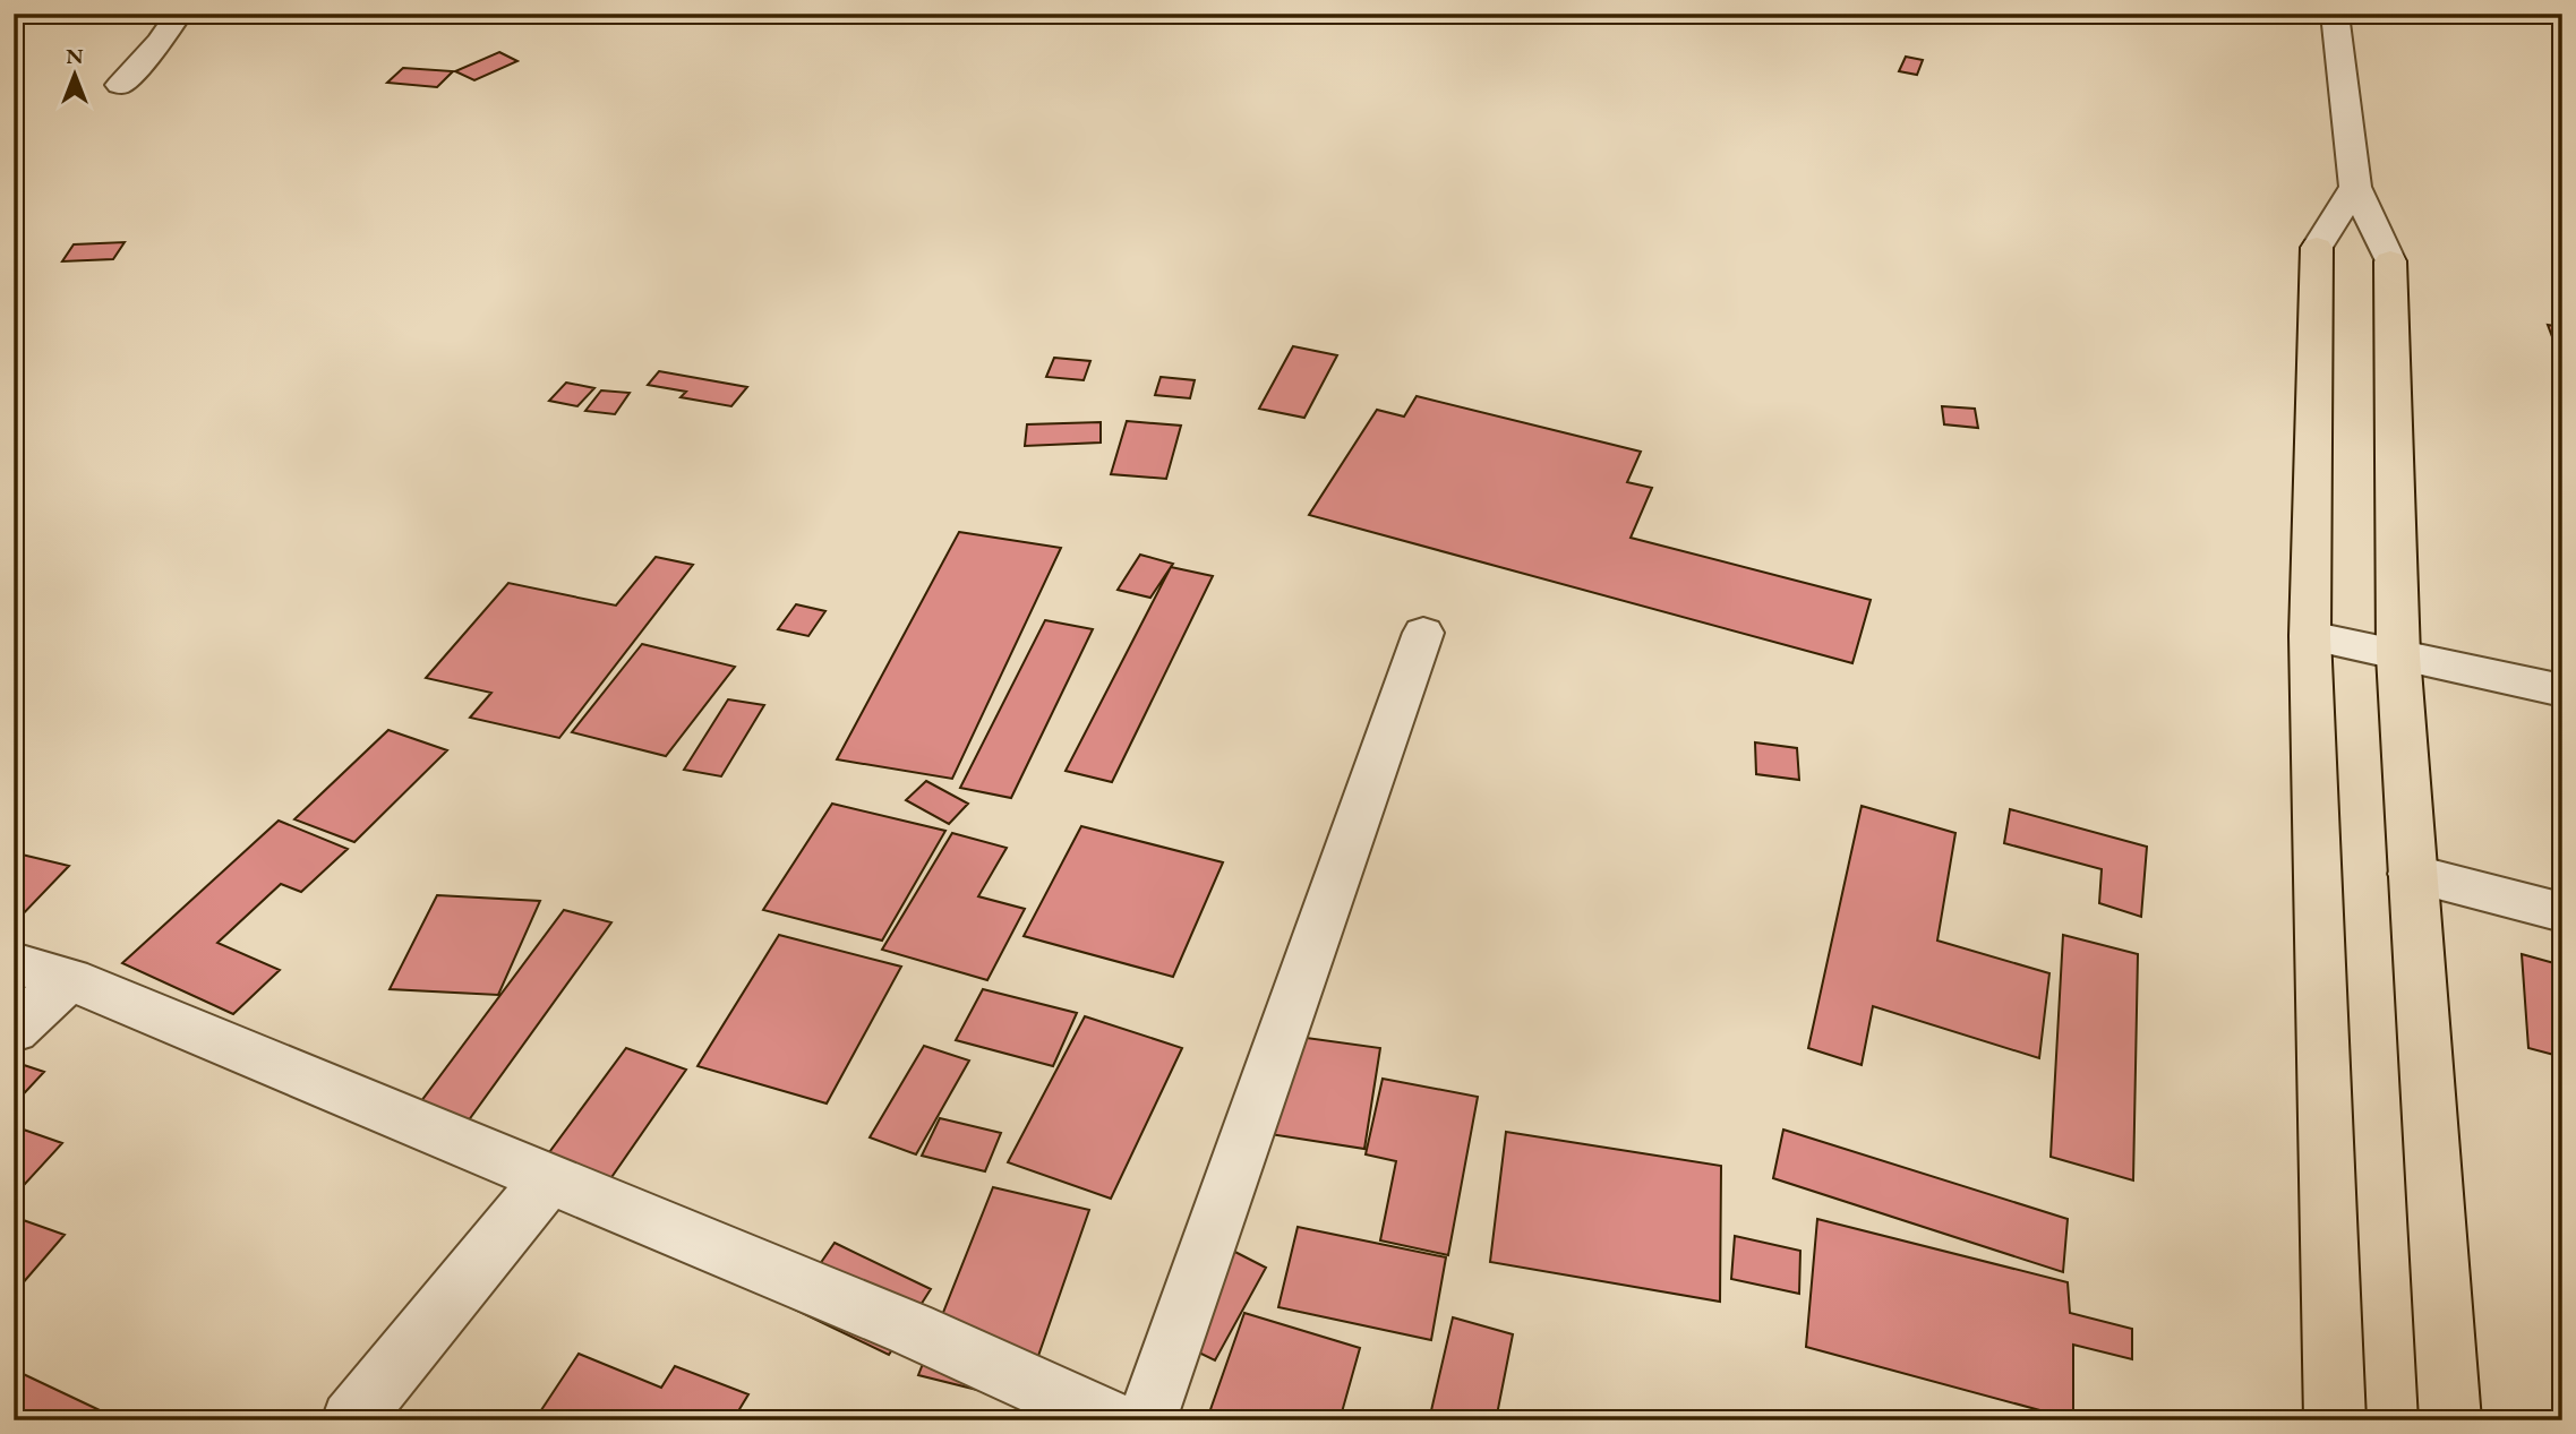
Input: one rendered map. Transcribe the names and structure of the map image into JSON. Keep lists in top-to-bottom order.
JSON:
{
  "north": "top"
}
